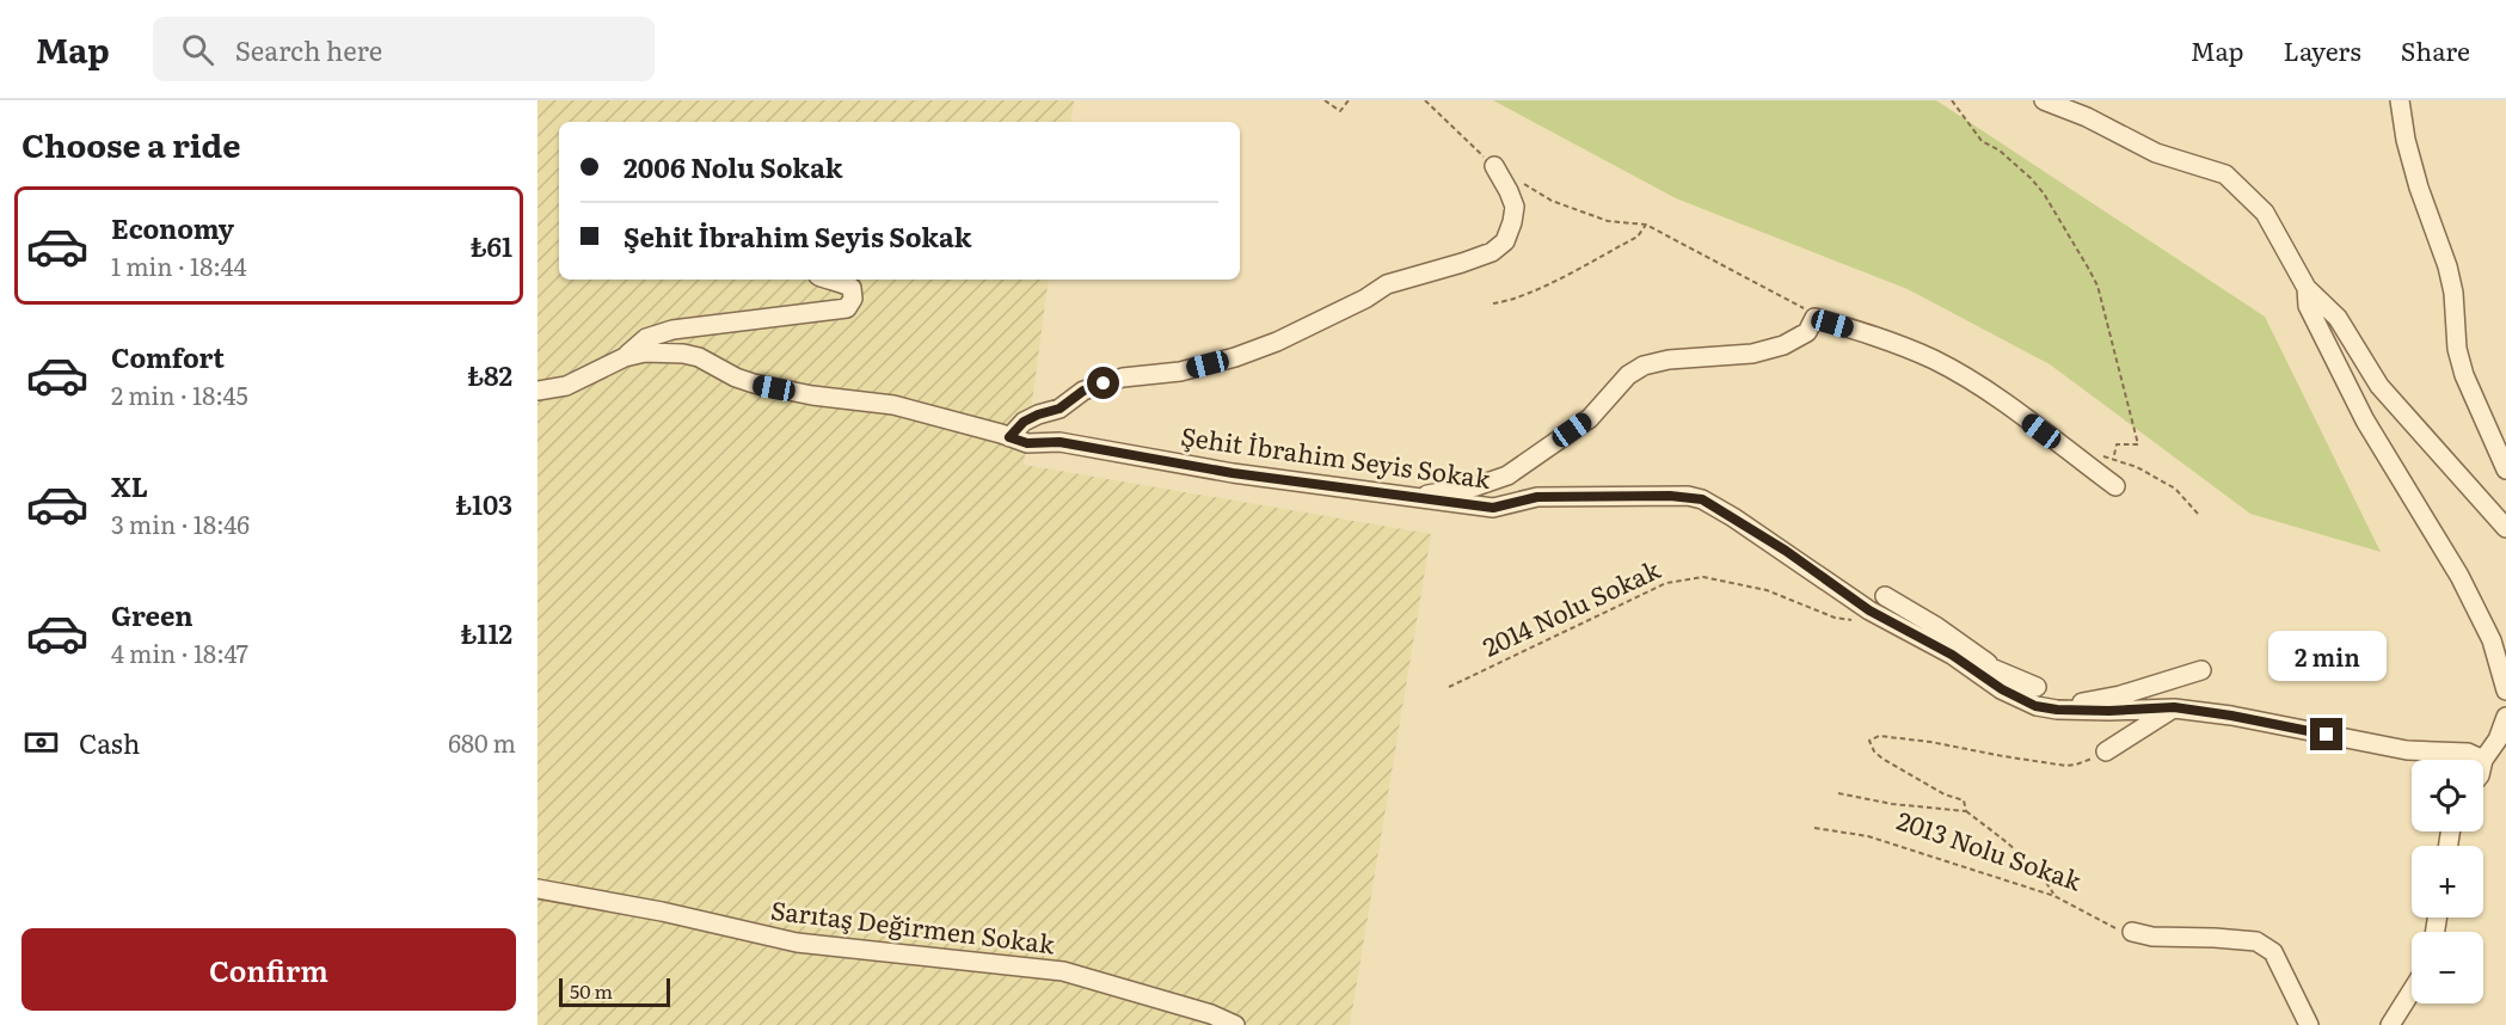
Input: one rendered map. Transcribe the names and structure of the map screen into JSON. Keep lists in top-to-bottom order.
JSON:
{
  "streets": {
    "street": ["Şehit İbrahim Seyis Sokak", "Sarıtaş Değirmen Sokak"],
    "path": ["2014 Nolu Sokak", "2013 Nolu Sokak"]
  },
  "scale_bar": "50 m",
  "page": {
    "header": "Map",
    "search": "Search here",
    "nav": ["Map", "Layers", "Share"],
    "heading": "Choose a ride",
    "banner": ["2006 Nolu Sokak", "Şehit İbrahim Seyis Sokak"],
    "list": [
      {
        "name": "Economy",
        "note": "1 min · 18:44",
        "value": "₺61"
      },
      {
        "name": "Comfort",
        "note": "2 min · 18:45",
        "value": "₺82"
      },
      {
        "name": "XL",
        "note": "3 min · 18:46",
        "value": "₺103"
      },
      {
        "name": "Green",
        "note": "4 min · 18:47",
        "value": "₺112"
      }
    ],
    "bubble": "2 min",
    "pay": ["Cash", "680 m"],
    "map_buttons": ["+", "−"],
    "buttons": "Confirm",
    "scale": "50 m"
  }
}
